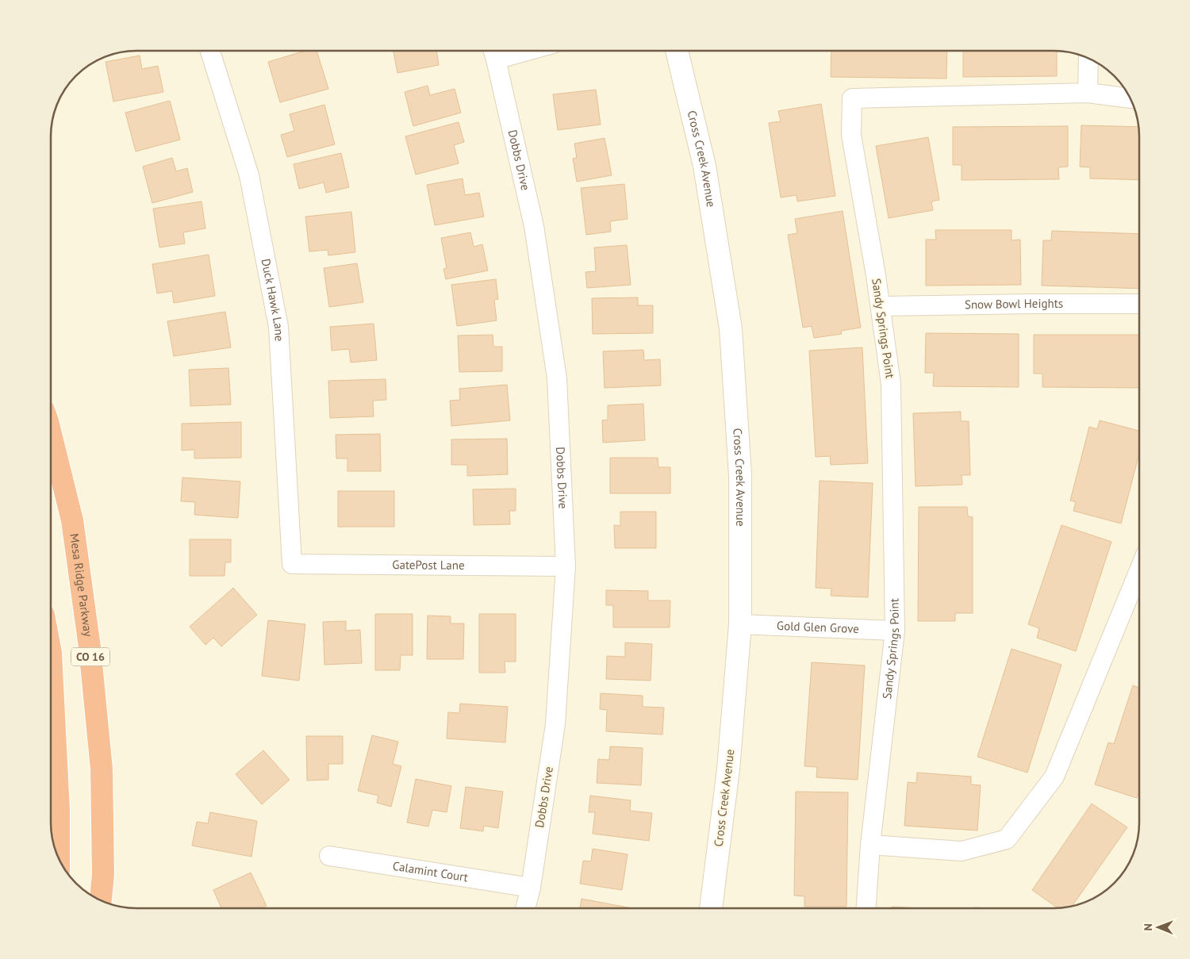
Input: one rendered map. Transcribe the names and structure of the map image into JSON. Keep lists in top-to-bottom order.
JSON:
{
  "streets": {
    "highway": ["Mesa Ridge Parkway", "CO 16"],
    "street": [
      "Cross Creek Avenue",
      "Dobbs Drive",
      "Duck Hawk Lane",
      "Snow Bowl Heights",
      "Sandy Springs Point",
      "GatePost Lane",
      "Gold Glen Grove",
      "Calamint Court"
    ]
  },
  "crossings": [
    ["Cross Creek Avenue", "Gold Glen Grove"],
    ["Dobbs Drive", "GatePost Lane"],
    ["Dobbs Drive", "Calamint Court"],
    ["Duck Hawk Lane", "GatePost Lane"],
    ["Snow Bowl Heights", "Sandy Springs Point"],
    ["Sandy Springs Point", "Gold Glen Grove"]
  ],
  "north": "left"
}
